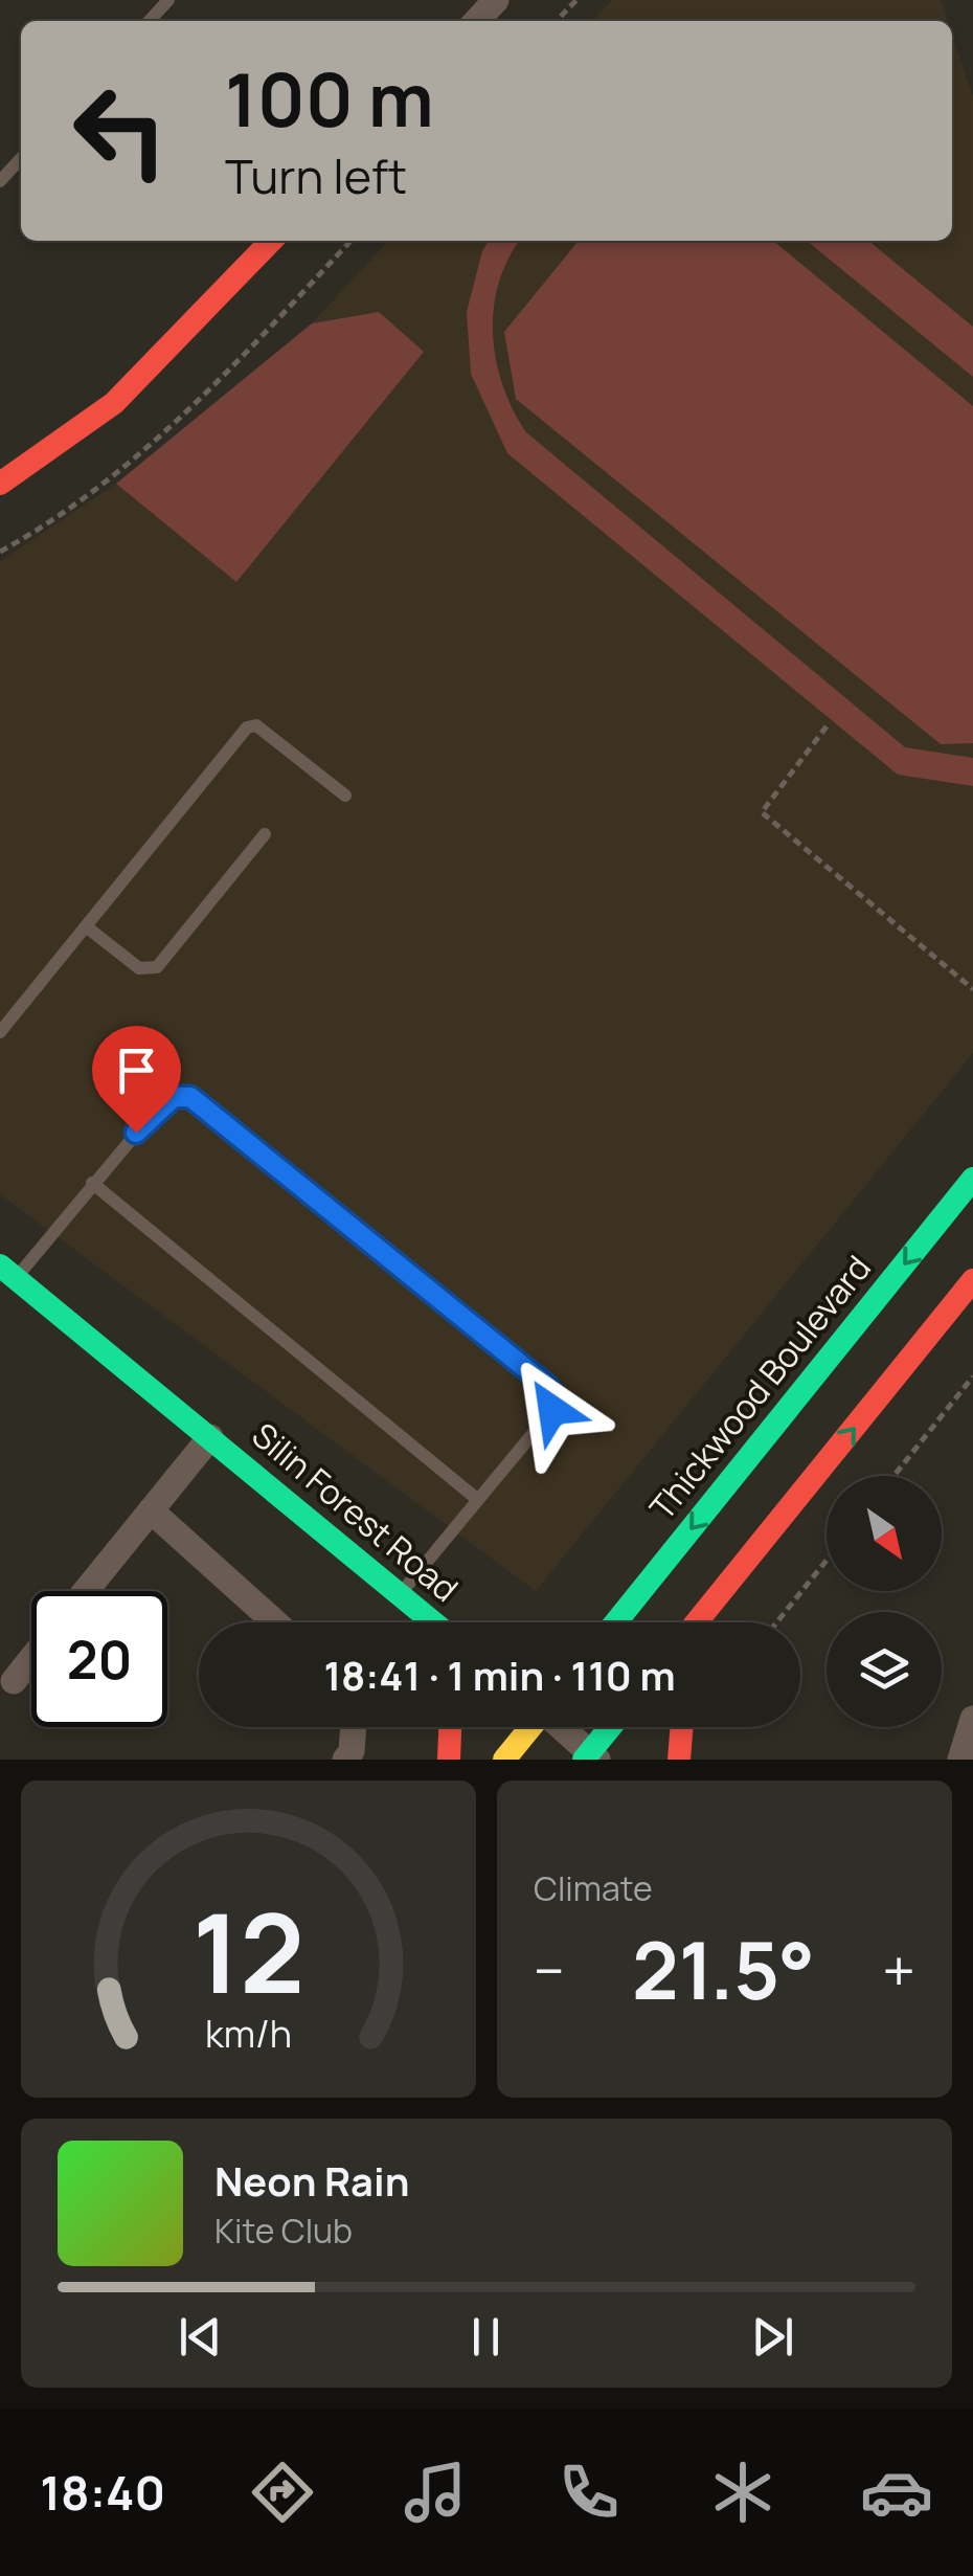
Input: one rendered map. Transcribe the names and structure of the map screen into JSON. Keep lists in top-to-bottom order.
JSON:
{
  "streets": {
    "main road": ["Thickwood Boulevard", "Silin Forest Road"]
  },
  "north": "bottom right",
  "page": {
    "turn": ["100 m", "Turn left"],
    "limit": "20",
    "trip": "18:41 · 1 min · 110 m",
    "tile": "Climate",
    "heat": ["−", "21.5°", "+"],
    "song": ["Neon Rain", "Kite Club"],
    "tabs": "18:40",
    "gauge": ["12", "km/h"]
  }
}
